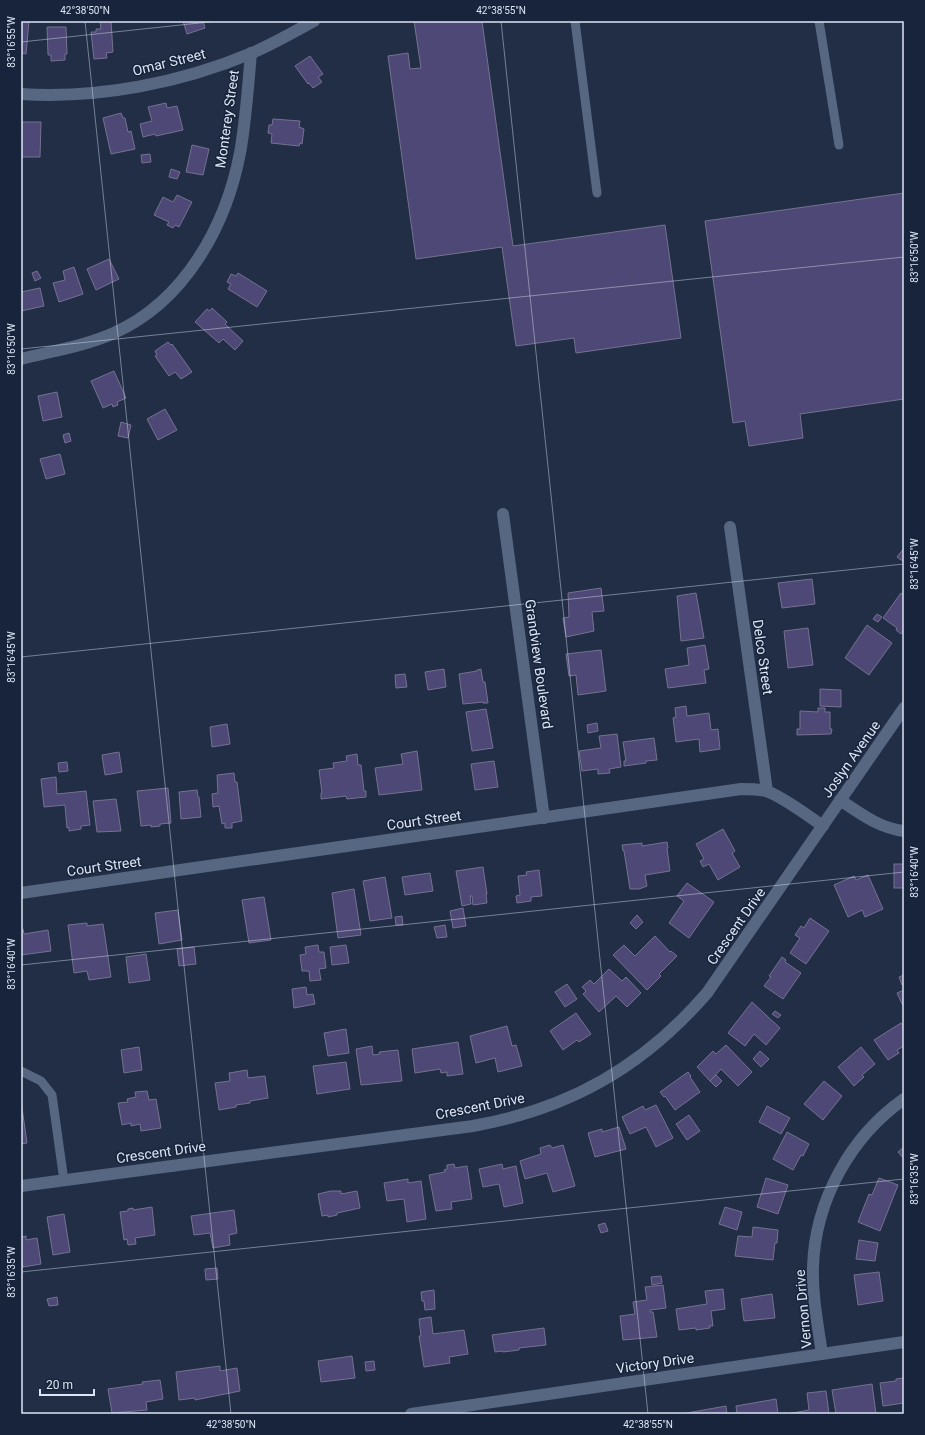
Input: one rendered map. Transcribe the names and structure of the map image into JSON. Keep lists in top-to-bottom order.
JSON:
{
  "streets": {
    "street": [
      "Omar Street",
      "Monterey Street",
      "Delco Street",
      "Grandview Boulevard",
      "Joslyn Avenue",
      "Court Street",
      "Crescent Drive",
      "Vernon Drive",
      "Victory Drive"
    ]
  },
  "crossings": [
    ["Omar Street", "Monterey Street"],
    ["Delco Street", "Court Street"],
    ["Grandview Boulevard", "Court Street"],
    ["Joslyn Avenue", "Court Street"],
    ["Joslyn Avenue", "Crescent Drive"],
    ["Court Street", "Crescent Drive"],
    ["Vernon Drive", "Victory Drive"]
  ],
  "scale_bar": "20 m",
  "coordinates": [
    "42°38'50\"N",
    "42°38'55\"N",
    "83°16'55\"W",
    "83°16'50\"W",
    "83°16'45\"W",
    "83°16'40\"W",
    "83°16'35\"W"
  ]
}
